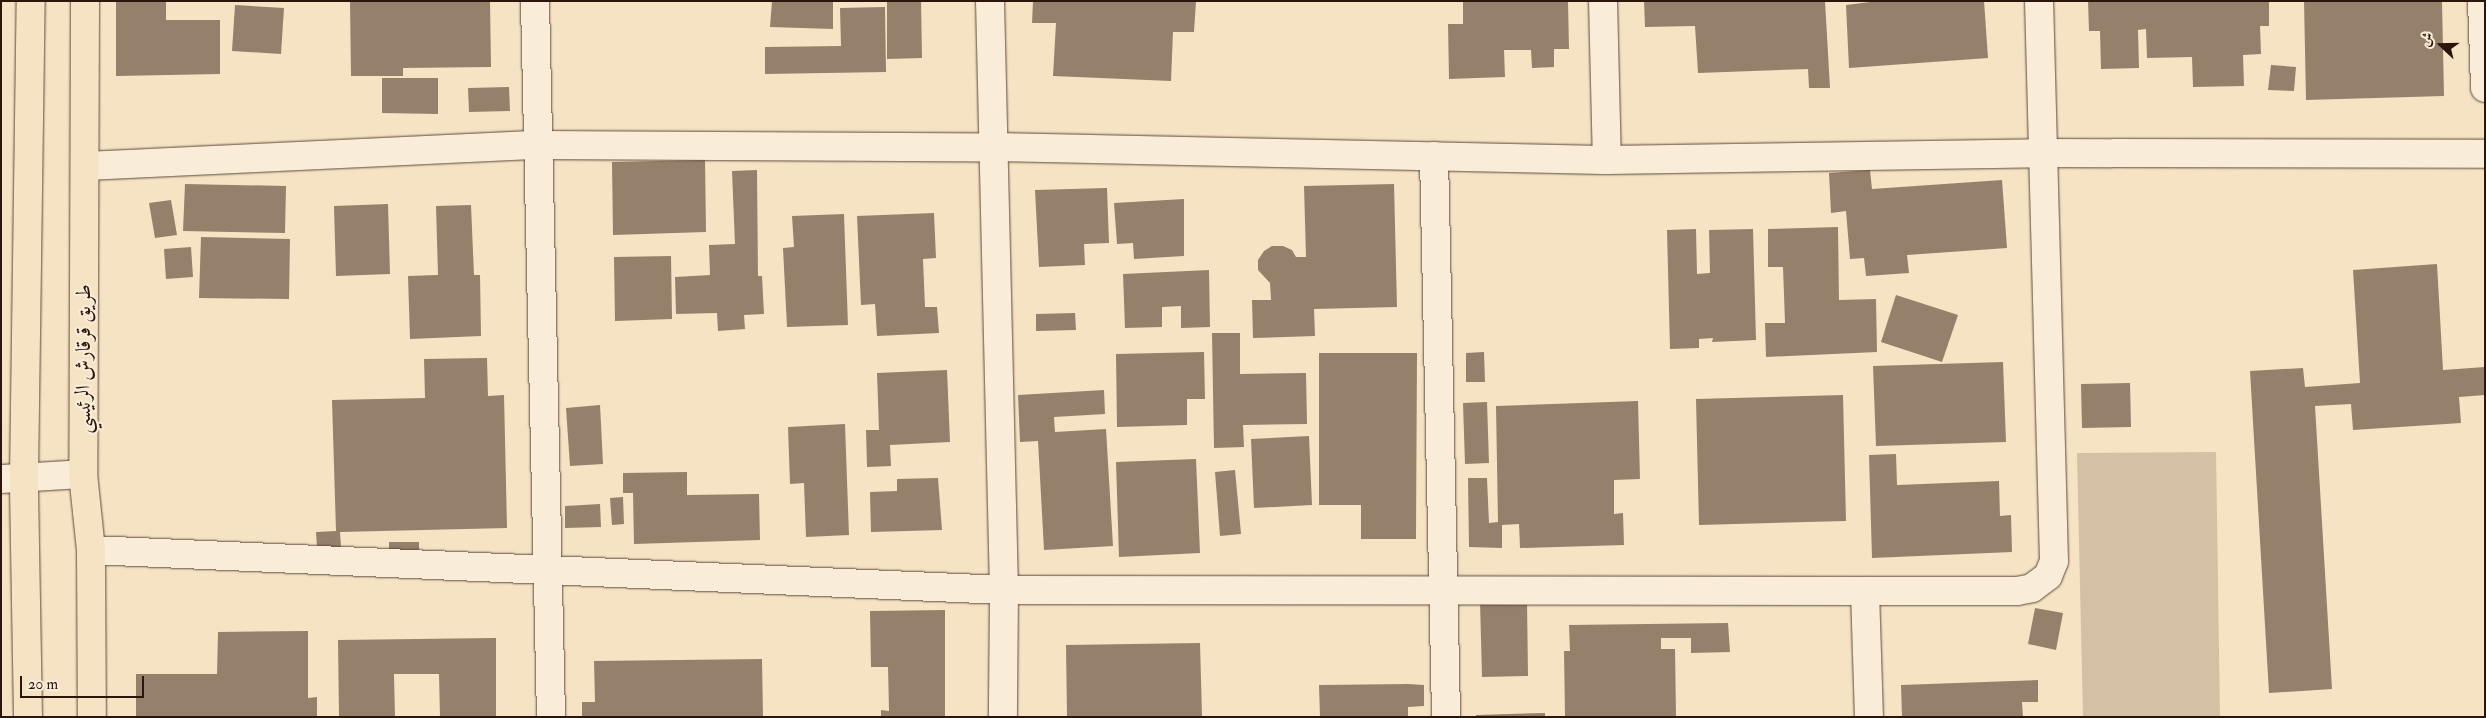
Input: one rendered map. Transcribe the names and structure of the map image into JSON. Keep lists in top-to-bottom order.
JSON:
{
  "streets": {
    "main road": ["طريق قرقارش الرئيسي"]
  },
  "scale_bar": "20 m",
  "north": "left"
}
